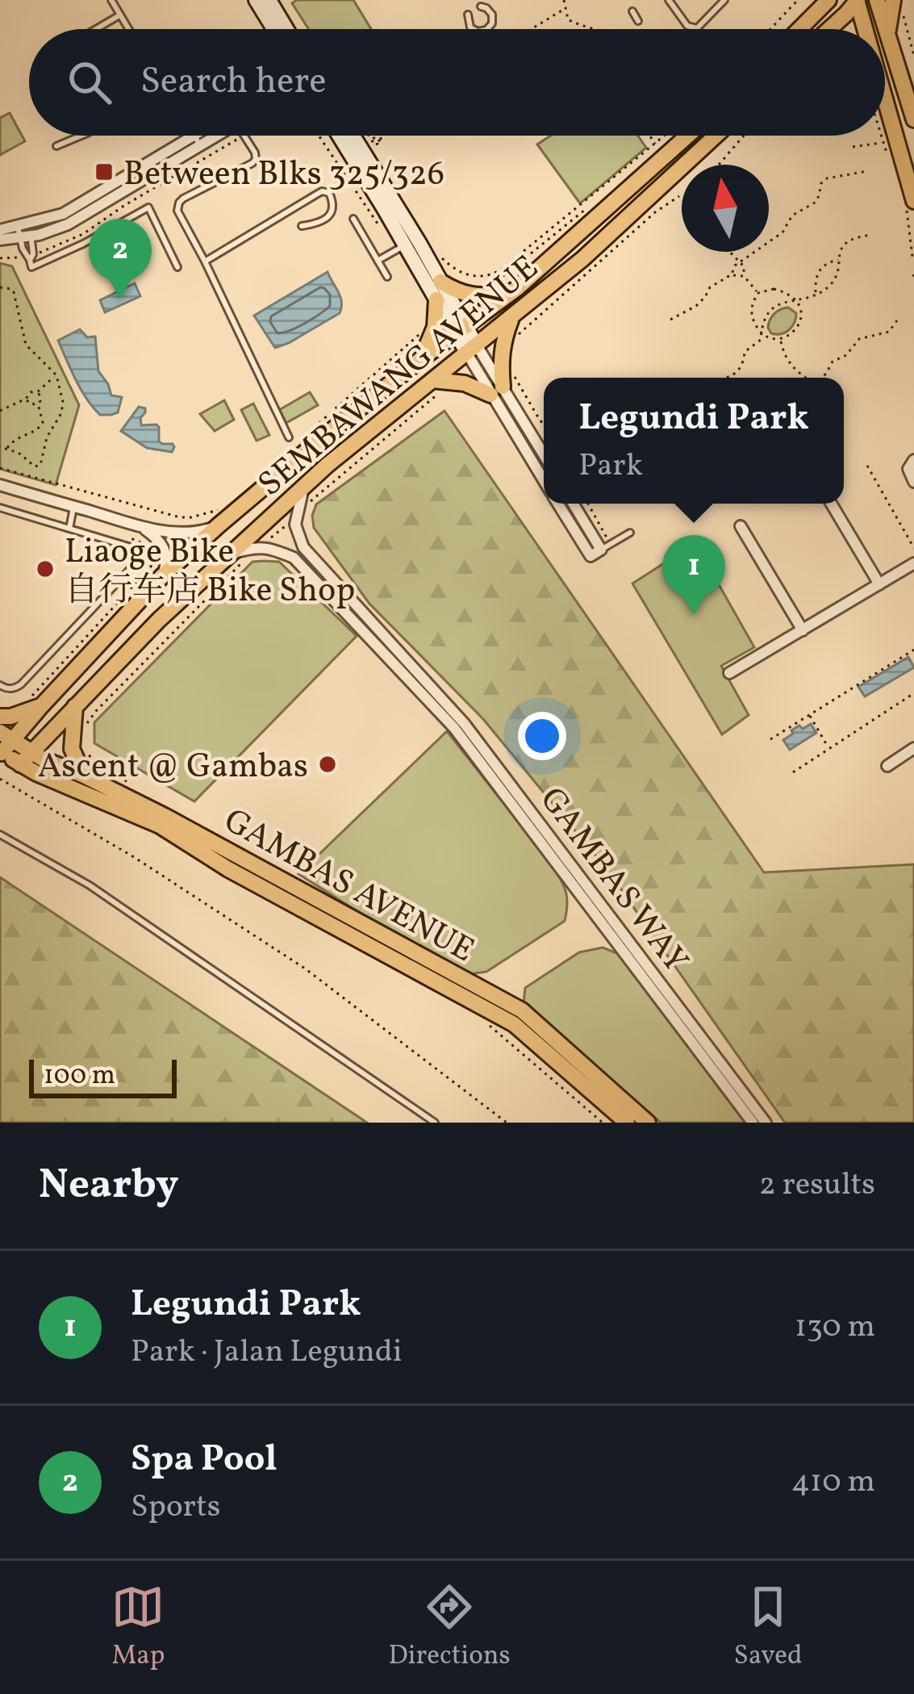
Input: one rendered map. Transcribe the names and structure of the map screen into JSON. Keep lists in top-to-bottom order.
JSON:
{
  "streets": {
    "main road": ["SEMBAWANG AVENUE", "GAMBAS AVENUE"],
    "street": ["GAMBAS WAY"]
  },
  "crossings": [
    ["SEMBAWANG AVENUE", "GAMBAS AVENUE"]
  ],
  "places": {
    "transit": ["Between Blks 325/326"],
    "other": ["Liaoge Bike 自行车店 Bike Shop", "Ascent @ Gambas"]
  },
  "scale_bar": "100 m",
  "north": "top",
  "page": {
    "search": "Search here",
    "pins": ["2", "1"],
    "popup": ["Legundi Park", "Park"],
    "scale": "100 m",
    "heading": ["Nearby", "2 results"],
    "list": [
      {
        "mark": "1",
        "name": "Legundi Park",
        "note": "Park · Jalan Legundi",
        "value": "130 m"
      },
      {
        "mark": "2",
        "name": "Spa Pool",
        "note": "Sports",
        "value": "410 m"
      }
    ],
    "nav": ["Map", "Directions", "Saved"]
  }
}
